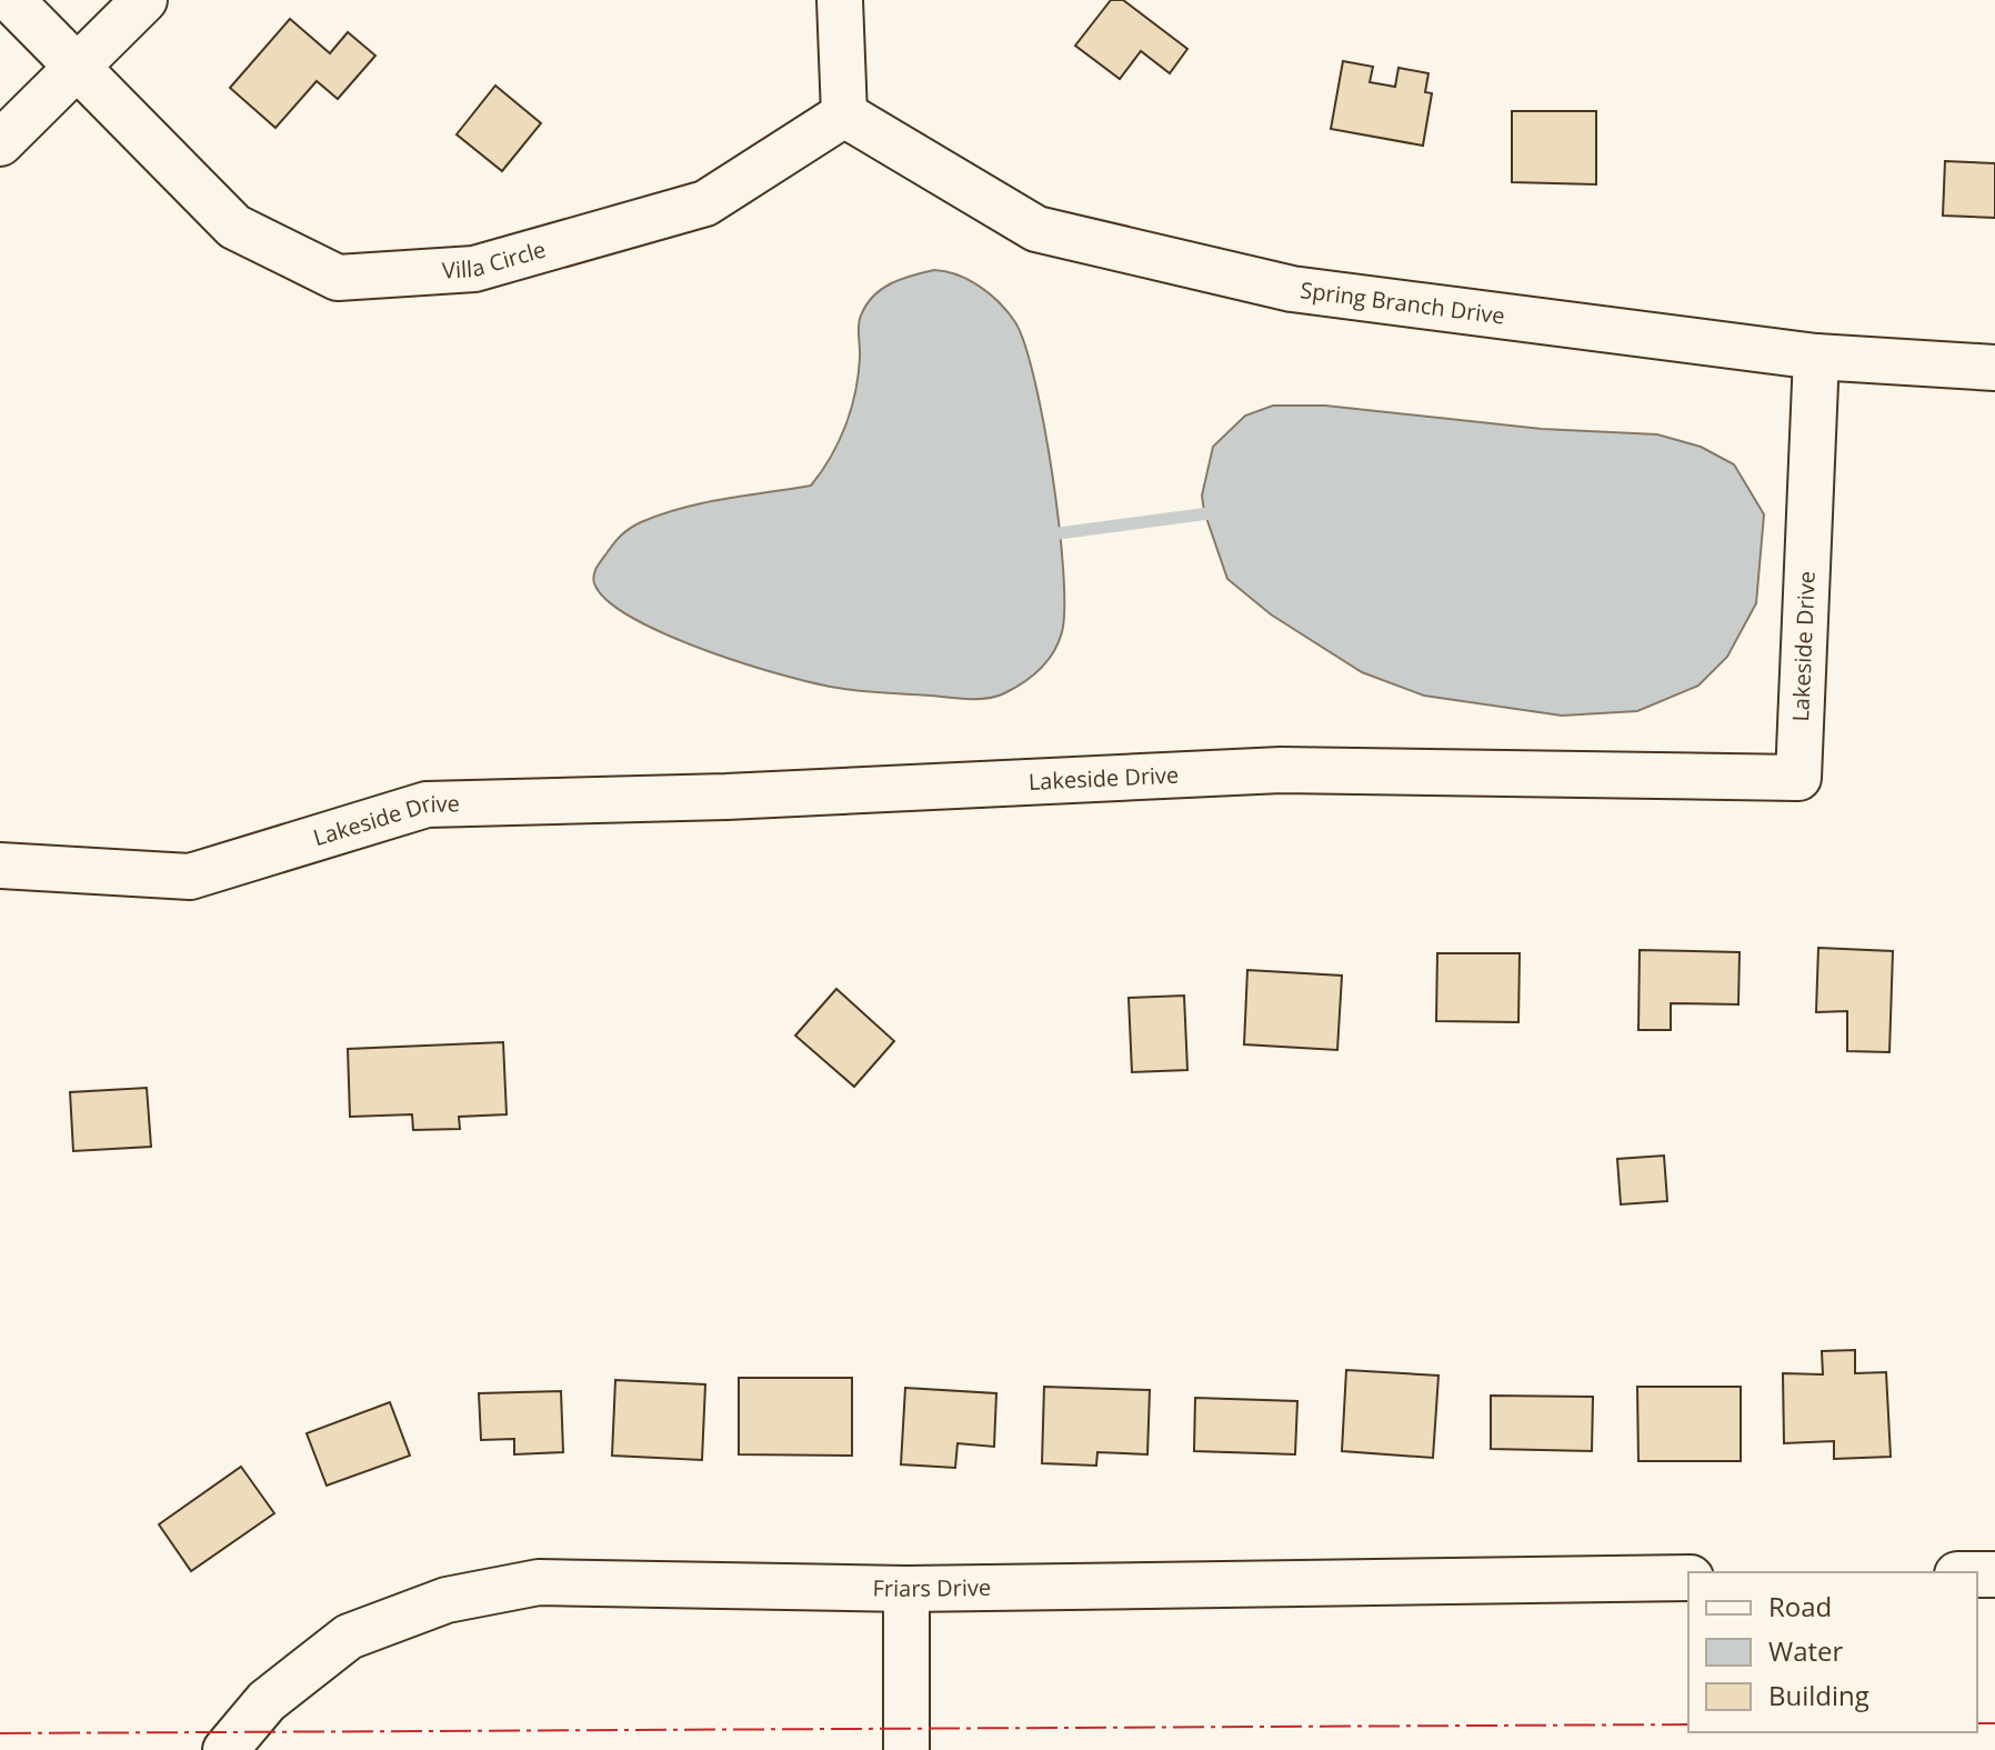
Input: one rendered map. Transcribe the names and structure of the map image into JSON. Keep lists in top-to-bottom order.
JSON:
{
  "streets": {
    "street": [
      "Villa Circle",
      "Spring Branch Drive",
      "Lakeside Drive",
      "Friars Drive"
    ]
  },
  "crossings": [
    ["Villa Circle", "Spring Branch Drive"],
    ["Spring Branch Drive", "Lakeside Drive"]
  ],
  "legend": ["Road", "Water", "Building"]
}
